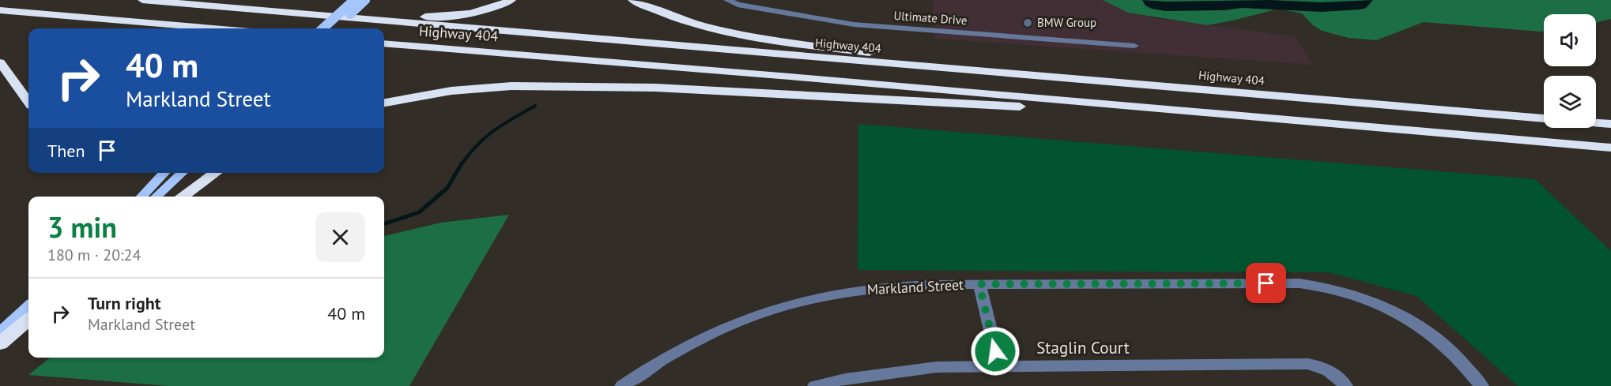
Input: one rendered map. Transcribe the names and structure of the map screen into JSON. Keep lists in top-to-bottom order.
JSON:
{
  "streets": {
    "highway": ["Highway 404"],
    "street": ["Ultimate Drive", "Markland Street", "Staglin Court"]
  },
  "places": ["BMW Group"],
  "page": {
    "turn": ["40 m", "Markland Street"],
    "then": "Then",
    "heading": ["3 min", "180 m · 20:24"],
    "list": [
      {
        "name": "Turn right",
        "note": "Markland Street",
        "value": "40 m"
      }
    ]
  }
}
